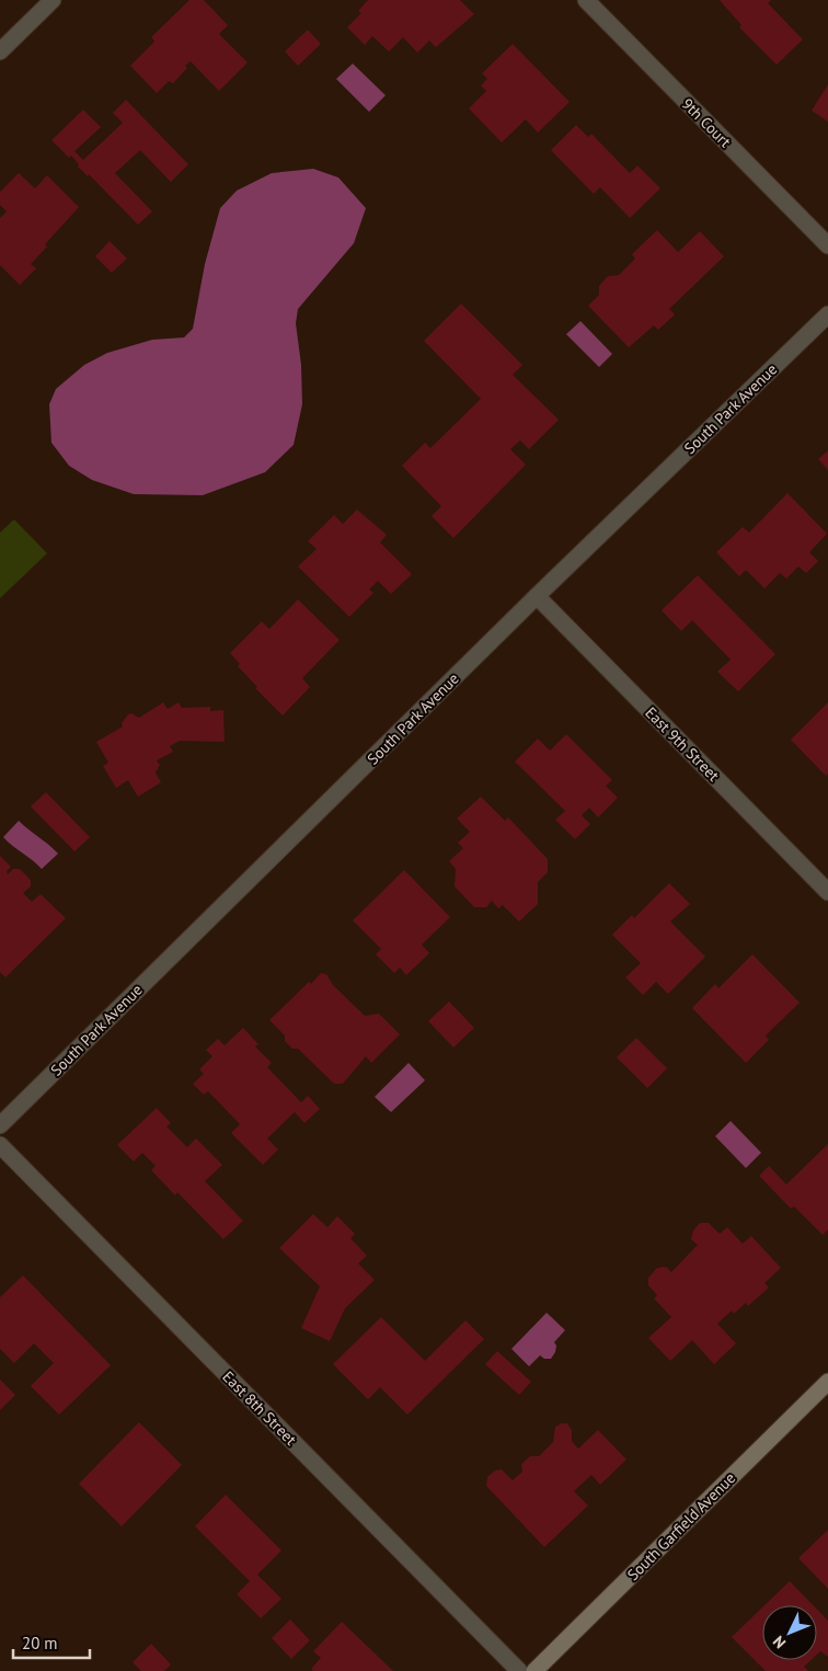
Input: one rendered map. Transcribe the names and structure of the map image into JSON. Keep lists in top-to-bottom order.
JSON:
{
  "streets": {
    "street": [
      "9th Court",
      "South Park Avenue",
      "East 9th Street",
      "East 8th Street",
      "South Garfield Avenue"
    ]
  },
  "crossings": [
    ["South Park Avenue", "East 9th Street"]
  ],
  "scale_bar": "20 m",
  "north": "bottom left"
}
